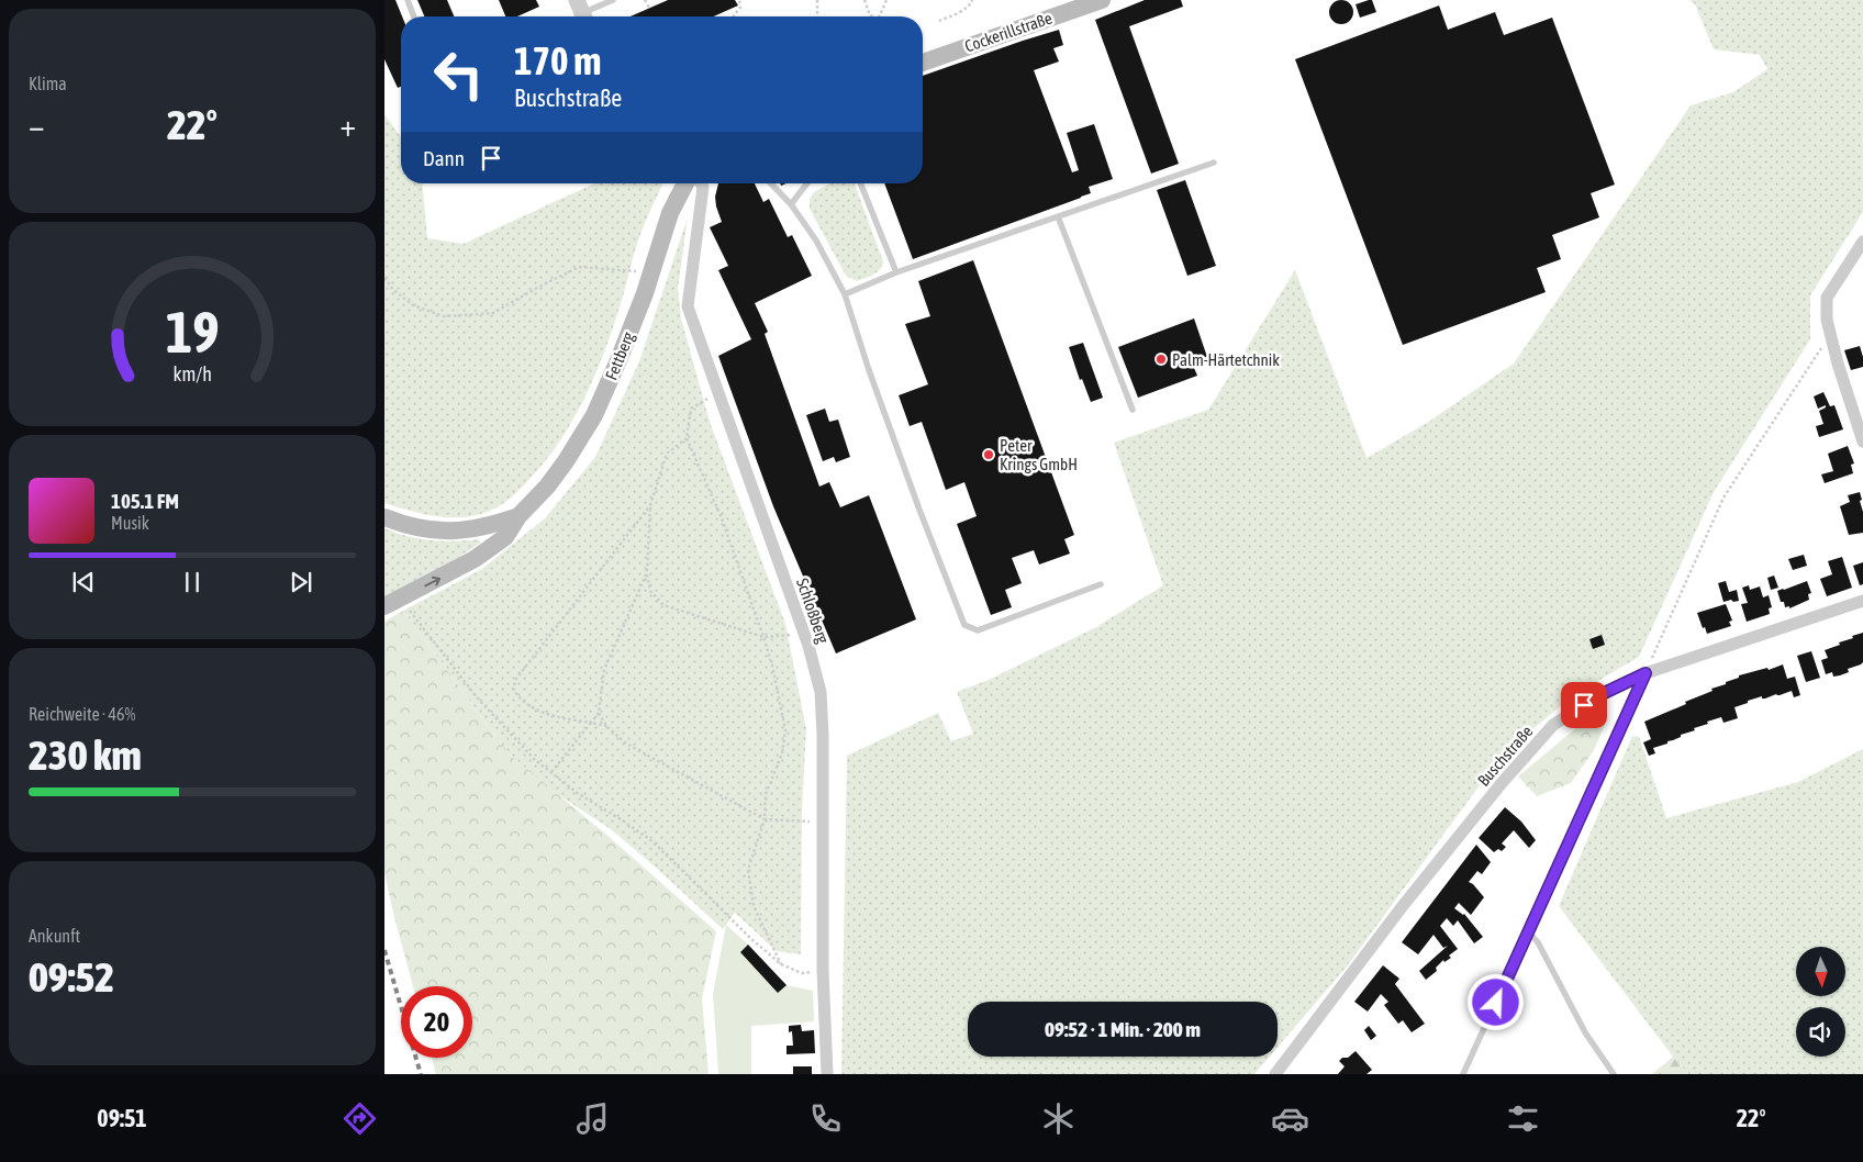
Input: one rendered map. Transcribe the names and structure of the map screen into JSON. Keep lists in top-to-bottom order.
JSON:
{
  "streets": {
    "main road": ["Cockerillstraße", "Fettberg"],
    "street": ["Schloßberg", "Buschstraße"]
  },
  "places": ["Palm-Härtetchnik", "Peter Krings GmbH"],
  "north": "bottom",
  "page": {
    "tile": [
      "Klima",
      ["Reichweite · 46%", "230 km"],
      ["Ankunft", "09:52"]
    ],
    "turn": ["170 m", "Buschstraße"],
    "heat": ["−", "22°", "+"],
    "then": "Dann",
    "song": ["105.1 FM", "Musik"],
    "limit": "20",
    "trip": "09:52 · 1 Min. · 200 m",
    "tabs": ["09:51", "22°"],
    "gauge": ["19", "km/h"]
  }
}
